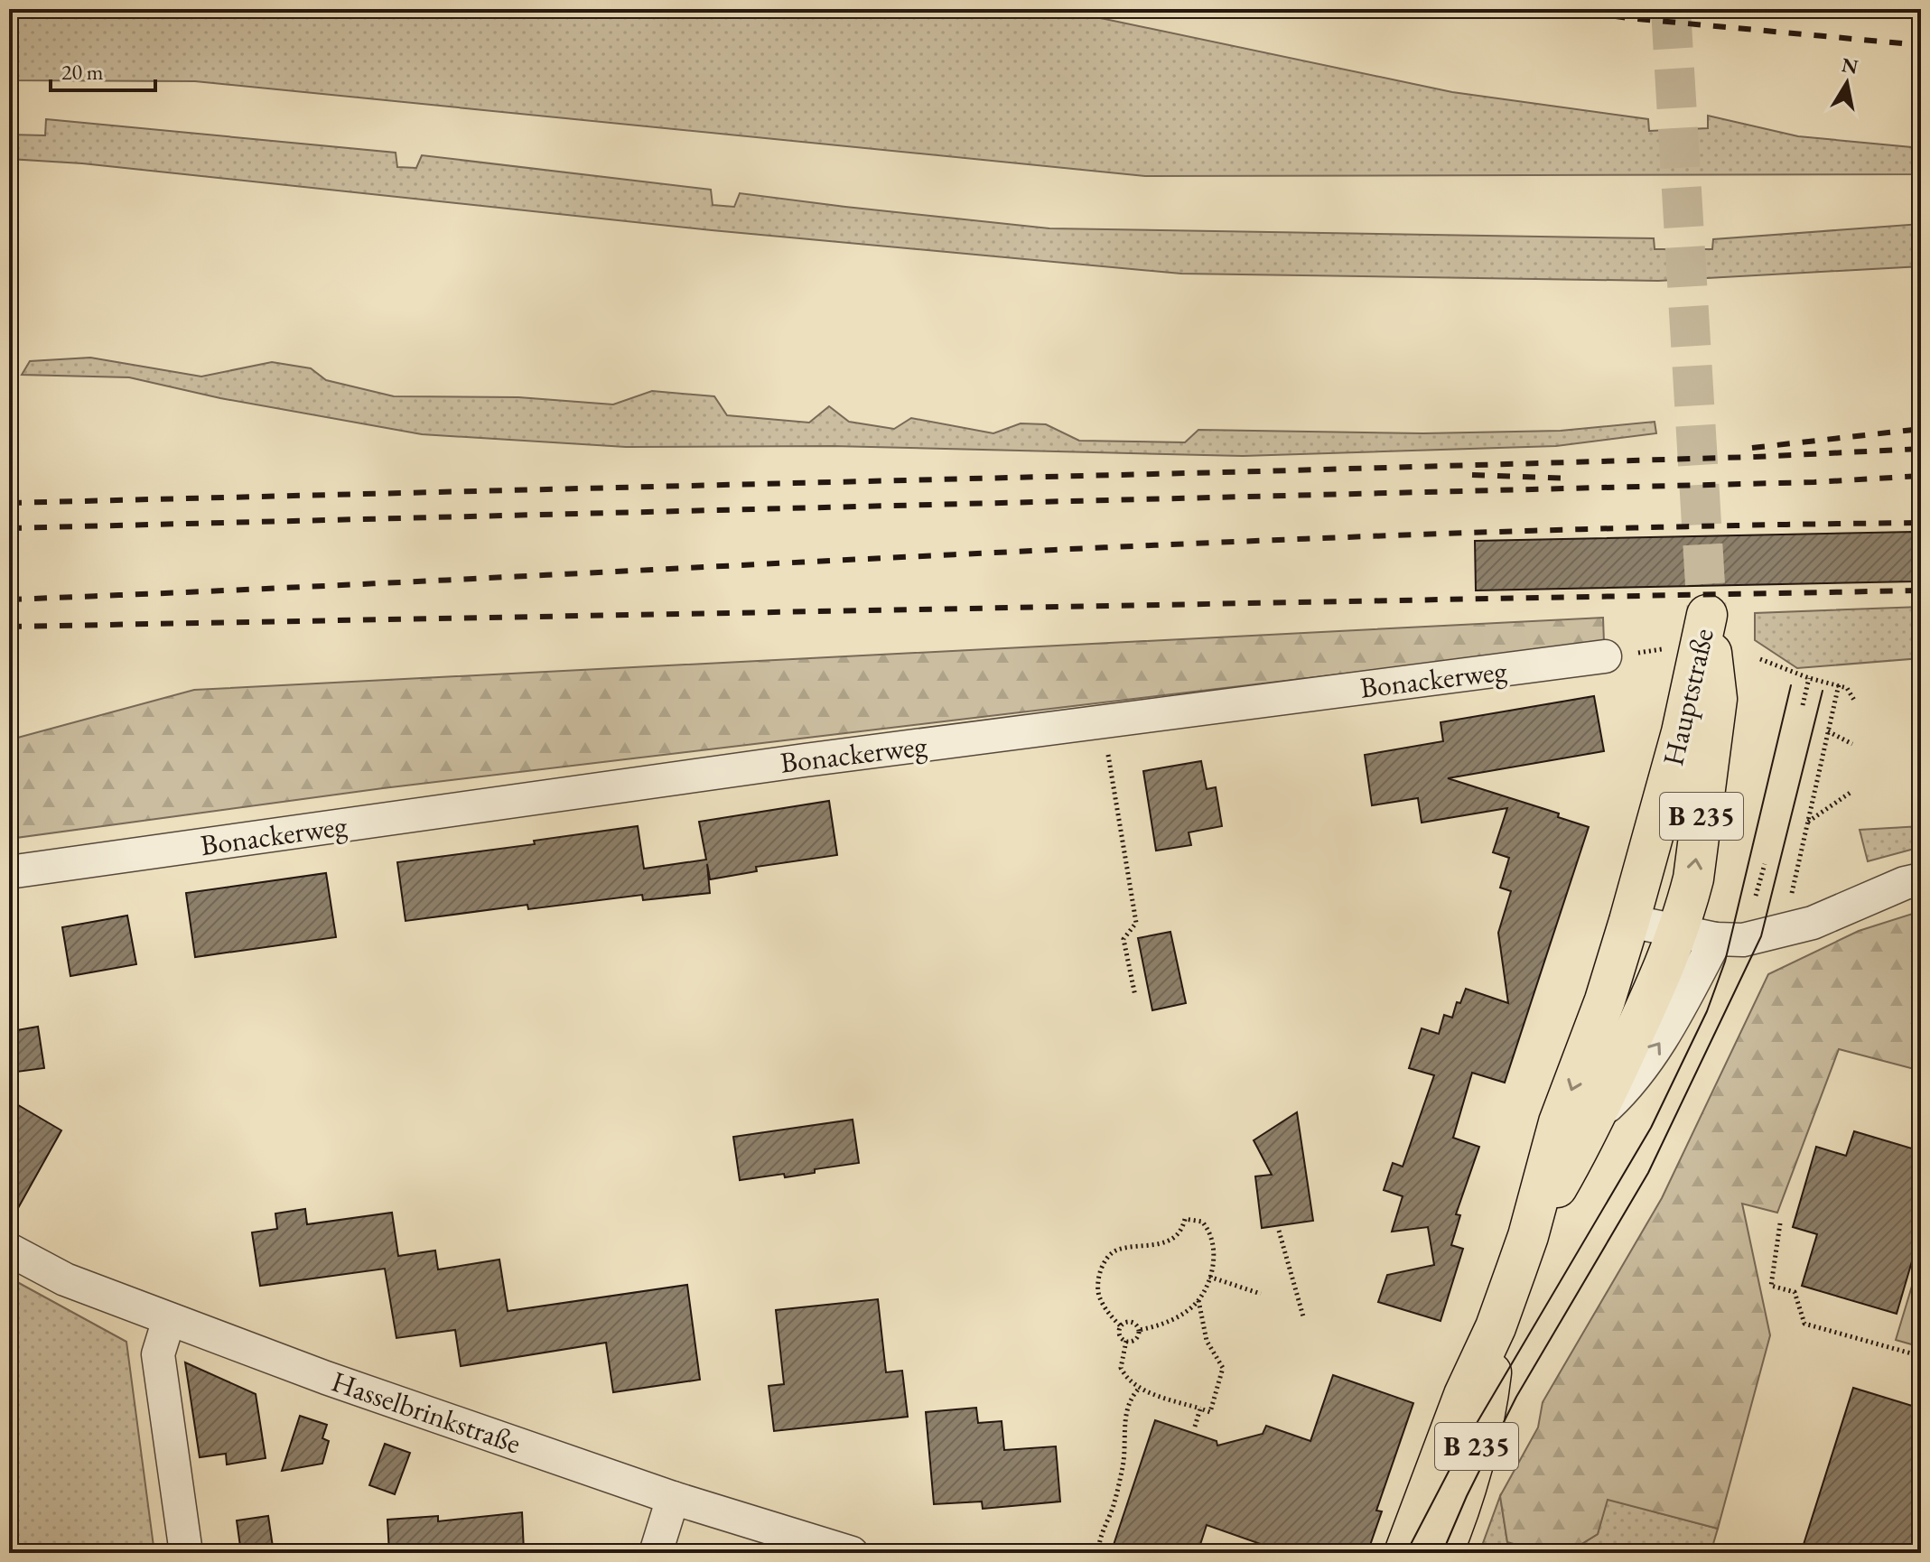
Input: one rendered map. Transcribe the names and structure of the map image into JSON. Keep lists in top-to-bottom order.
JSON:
{
  "streets": {
    "main road": ["Hauptstraße", "B 235"],
    "street": ["Bonackerweg", "Hasselbrinkstraße"]
  },
  "scale_bar": "20 m",
  "north": "top"
}
